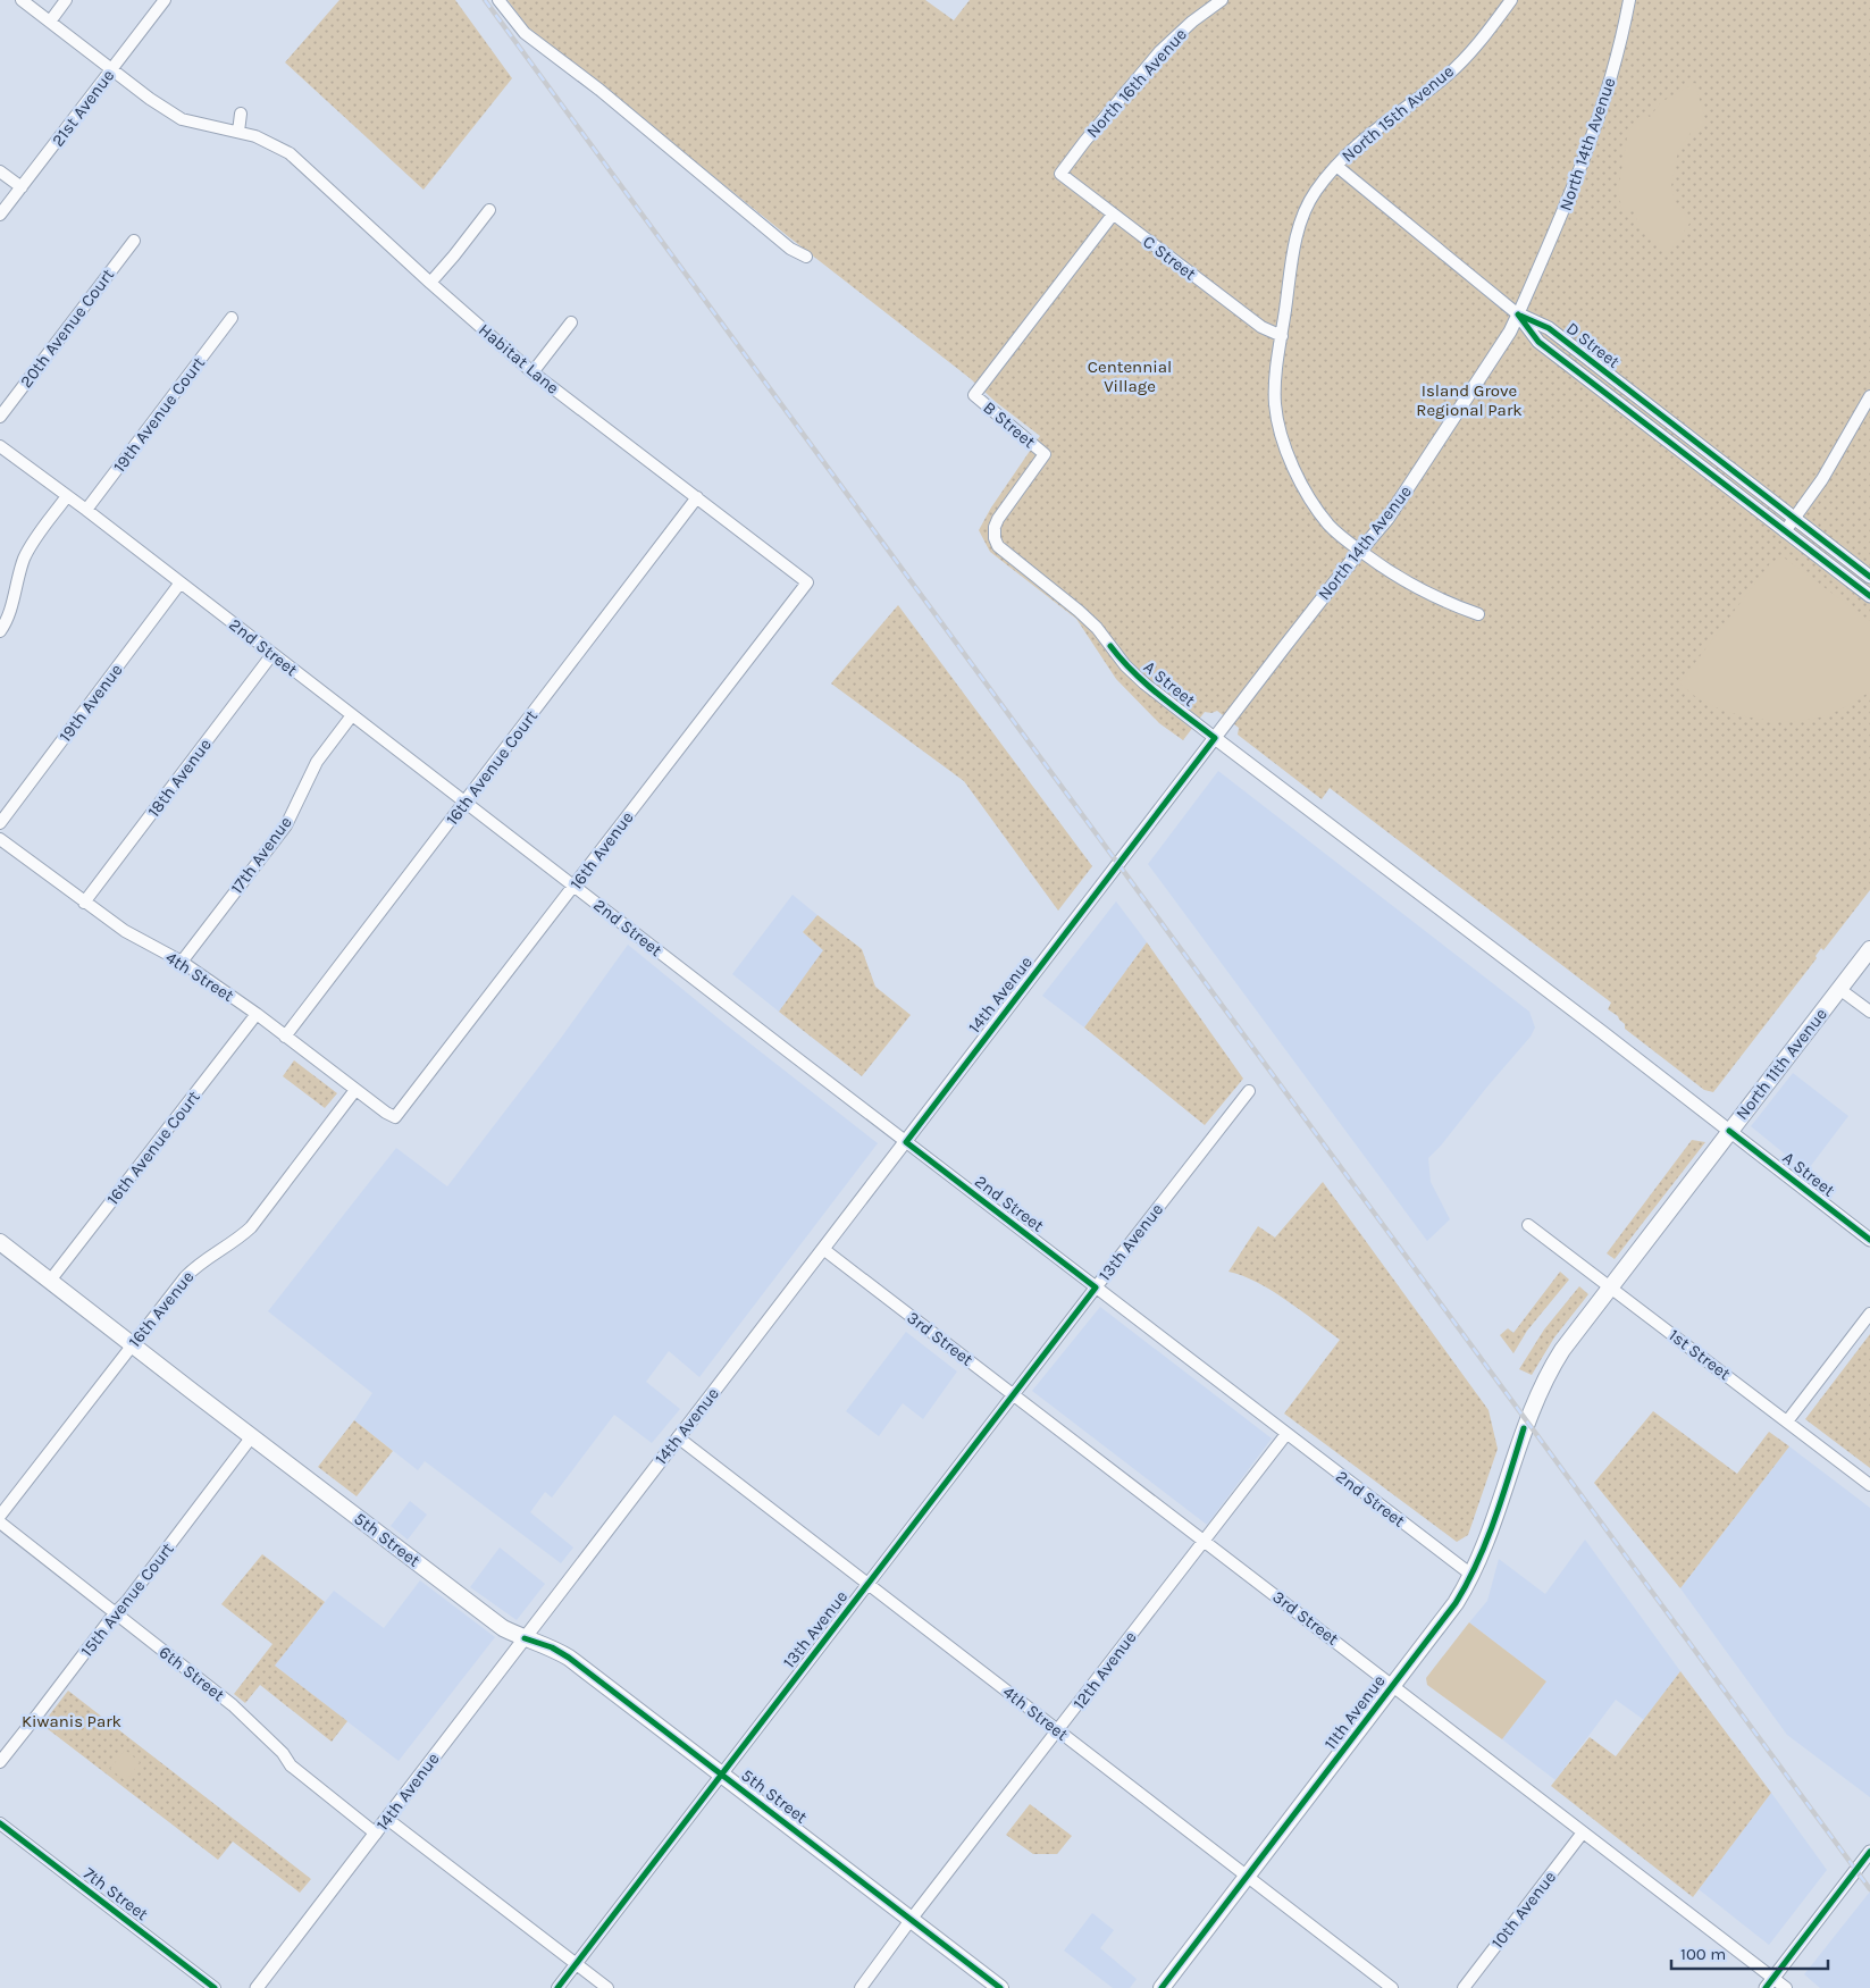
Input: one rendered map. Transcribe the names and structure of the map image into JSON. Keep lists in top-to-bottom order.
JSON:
{
  "streets": {
    "main road": ["North 11th Avenue", "5th Street", "11th Avenue"],
    "street": [
      "North 16th Avenue",
      "21st Avenue",
      "North 15th Avenue",
      "North 14th Avenue",
      "C Street",
      "20th Avenue Court",
      "D Street",
      "Habitat Lane",
      "19th Avenue Court",
      "B Street",
      "2nd Street",
      "A Street",
      "19th Avenue",
      "16th Avenue Court",
      "18th Avenue",
      "16th Avenue",
      "17th Avenue",
      "4th Street",
      "14th Avenue",
      "13th Avenue",
      "3rd Street",
      "1st Street",
      "15th Avenue Court",
      "12th Avenue",
      "6th Street",
      "7th Street",
      "10th Avenue"
    ]
  },
  "crossings": [
    ["North 16th Avenue", "C Street"],
    ["21st Avenue", "Habitat Lane"],
    ["North 15th Avenue", "North 14th Avenue"],
    ["North 15th Avenue", "C Street"],
    ["North 15th Avenue", "D Street"],
    ["North 14th Avenue", "D Street"],
    ["North 14th Avenue", "A Street"],
    ["North 14th Avenue", "14th Avenue"],
    ["C Street", "B Street"],
    ["Habitat Lane", "16th Avenue Court"],
    ["Habitat Lane", "16th Avenue"],
    ["19th Avenue Court", "2nd Street"],
    ["B Street", "A Street"],
    ["2nd Street", "19th Avenue"],
    ["2nd Street", "16th Avenue Court"],
    ["2nd Street", "18th Avenue"],
    ["2nd Street", "16th Avenue"],
    ["2nd Street", "17th Avenue"],
    ["2nd Street", "14th Avenue"],
    ["2nd Street", "13th Avenue"],
    ["2nd Street", "12th Avenue"],
    ["2nd Street", "11th Avenue"],
    ["A Street", "North 11th Avenue"],
    ["16th Avenue Court", "4th Street"],
    ["16th Avenue Court", "5th Street"],
    ["18th Avenue", "4th Street"],
    ["16th Avenue", "4th Street"],
    ["16th Avenue", "5th Street"],
    ["17th Avenue", "4th Street"],
    ["4th Street", "14th Avenue"],
    ["4th Street", "13th Avenue"],
    ["4th Street", "12th Avenue"],
    ["4th Street", "11th Avenue"],
    ["14th Avenue", "3rd Street"],
    ["14th Avenue", "5th Street"],
    ["14th Avenue", "6th Street"],
    ["North 11th Avenue", "1st Street"],
    ["North 11th Avenue", "11th Avenue"],
    ["13th Avenue", "3rd Street"],
    ["13th Avenue", "5th Street"],
    ["3rd Street", "12th Avenue"],
    ["3rd Street", "11th Avenue"],
    ["3rd Street", "10th Avenue"],
    ["1st Street", "11th Avenue"],
    ["5th Street", "15th Avenue Court"],
    ["5th Street", "12th Avenue"],
    ["15th Avenue Court", "6th Street"]
  ],
  "parks": ["Centennial Village", "Island Grove Regional Park", "Kiwanis Park"],
  "scale_bar": "100 m"
}
